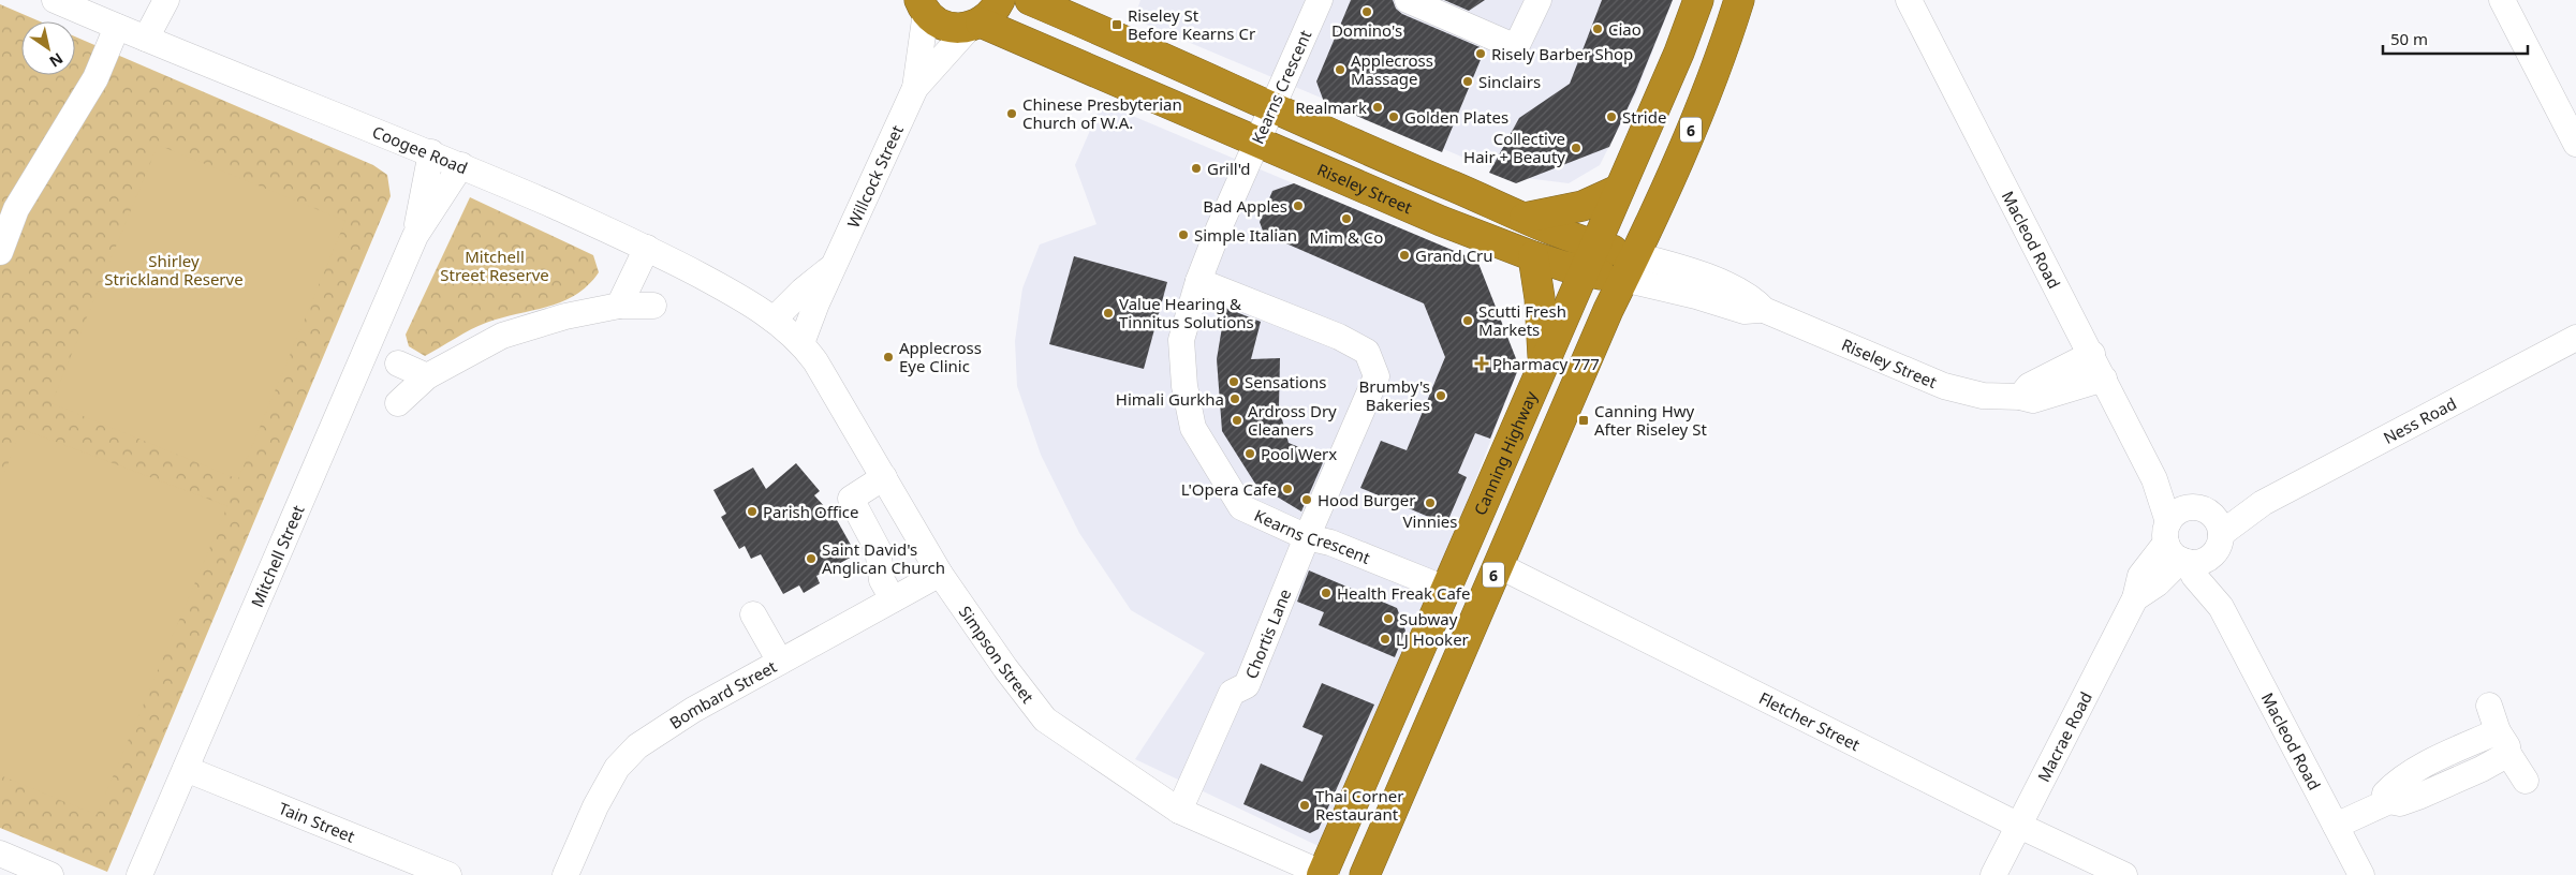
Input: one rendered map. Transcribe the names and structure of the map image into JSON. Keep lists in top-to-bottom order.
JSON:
{
  "streets": {
    "highway": ["6", "Riseley Street", "Canning Highway"],
    "street": [
      "Kearns Crescent",
      "Coogee Road",
      "Willcock Street",
      "Macleod Road",
      "Ness Road",
      "Mitchell Street",
      "Chortis Lane",
      "Simpson Street",
      "Bombard Street",
      "Fletcher Street",
      "Macrae Road",
      "Tain Street"
    ]
  },
  "crossings": [
    ["Kearns Crescent", "Riseley Street"],
    ["Kearns Crescent", "Canning Highway"],
    ["Kearns Crescent", "Chortis Lane"],
    ["6", "Riseley Street"],
    ["6", "Fletcher Street"],
    ["Coogee Road", "Willcock Street"],
    ["Coogee Road", "Mitchell Street"],
    ["Coogee Road", "Simpson Street"],
    ["Willcock Street", "Riseley Street"],
    ["Willcock Street", "Simpson Street"],
    ["Riseley Street", "Macleod Road"],
    ["Riseley Street", "Canning Highway"],
    ["Macleod Road", "Ness Road"],
    ["Macleod Road", "Macrae Road"],
    ["Ness Road", "Macrae Road"],
    ["Canning Highway", "Simpson Street"],
    ["Mitchell Street", "Tain Street"],
    ["Chortis Lane", "Simpson Street"],
    ["Simpson Street", "Bombard Street"],
    ["Fletcher Street", "Macrae Road"]
  ],
  "parks": ["Mitchell Street Reserve", "Shirley Strickland Reserve"],
  "places": {
    "other": [
      "Domino's",
      "Ciao",
      "Risely Barber Shop",
      "Applecross Massage",
      "Sinclairs",
      "Realmark",
      "Chinese Presbyterian Church of W.A.",
      "Golden Plates",
      "Stride",
      "Collective Hair + Beauty",
      "Grill'd",
      "Bad Apples",
      "Mim & Co",
      "Simple Italian",
      "Grand Cru",
      "Value Hearing & Tinnitus Solutions",
      "Scutti Fresh Markets",
      "Applecross Eye Clinic",
      "Sensations",
      "Brumby's Bakeries",
      "Himali Gurkha",
      "Ardross Dry Cleaners",
      "Pool Werx",
      "L'Opera Cafe",
      "Hood Burger",
      "Vinnies",
      "Parish Office",
      "Saint David's Anglican Church",
      "Health Freak Cafe",
      "Subway",
      "LJ Hooker",
      "Thai Corner Restaurant"
    ],
    "transit": ["Riseley St Before Kearns Cr", "Canning Hwy After Riseley St"],
    "health": ["Pharmacy 777"]
  },
  "scale_bar": "50 m",
  "north": "bottom right"
}
